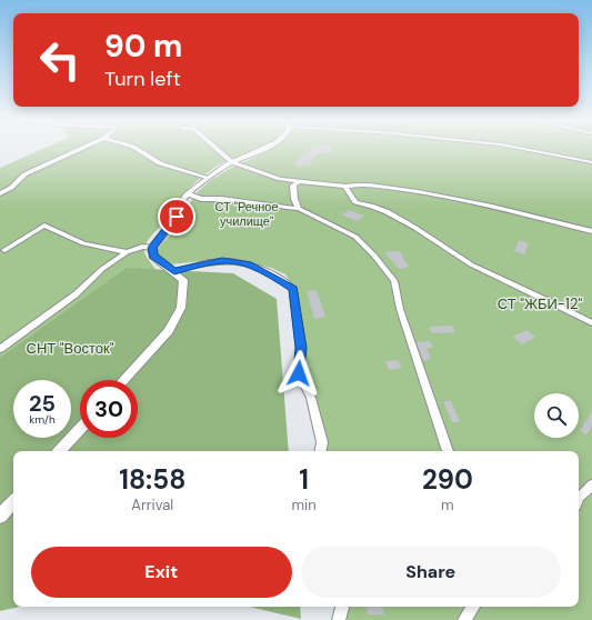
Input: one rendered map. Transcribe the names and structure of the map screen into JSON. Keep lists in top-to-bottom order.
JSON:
{
  "parks": ["СТ \"Речное училище\"", "СТ \"ЖБИ-12\"", "СНТ \"Восток\""],
  "page": {
    "turn": ["90 m", "Turn left"],
    "speed": "25 km/h",
    "limit": "30",
    "eta": [
      "18:58",
      "Arrival",
      "1",
      "min",
      "290",
      "m"
    ],
    "buttons": ["Exit", "Share"]
  }
}
